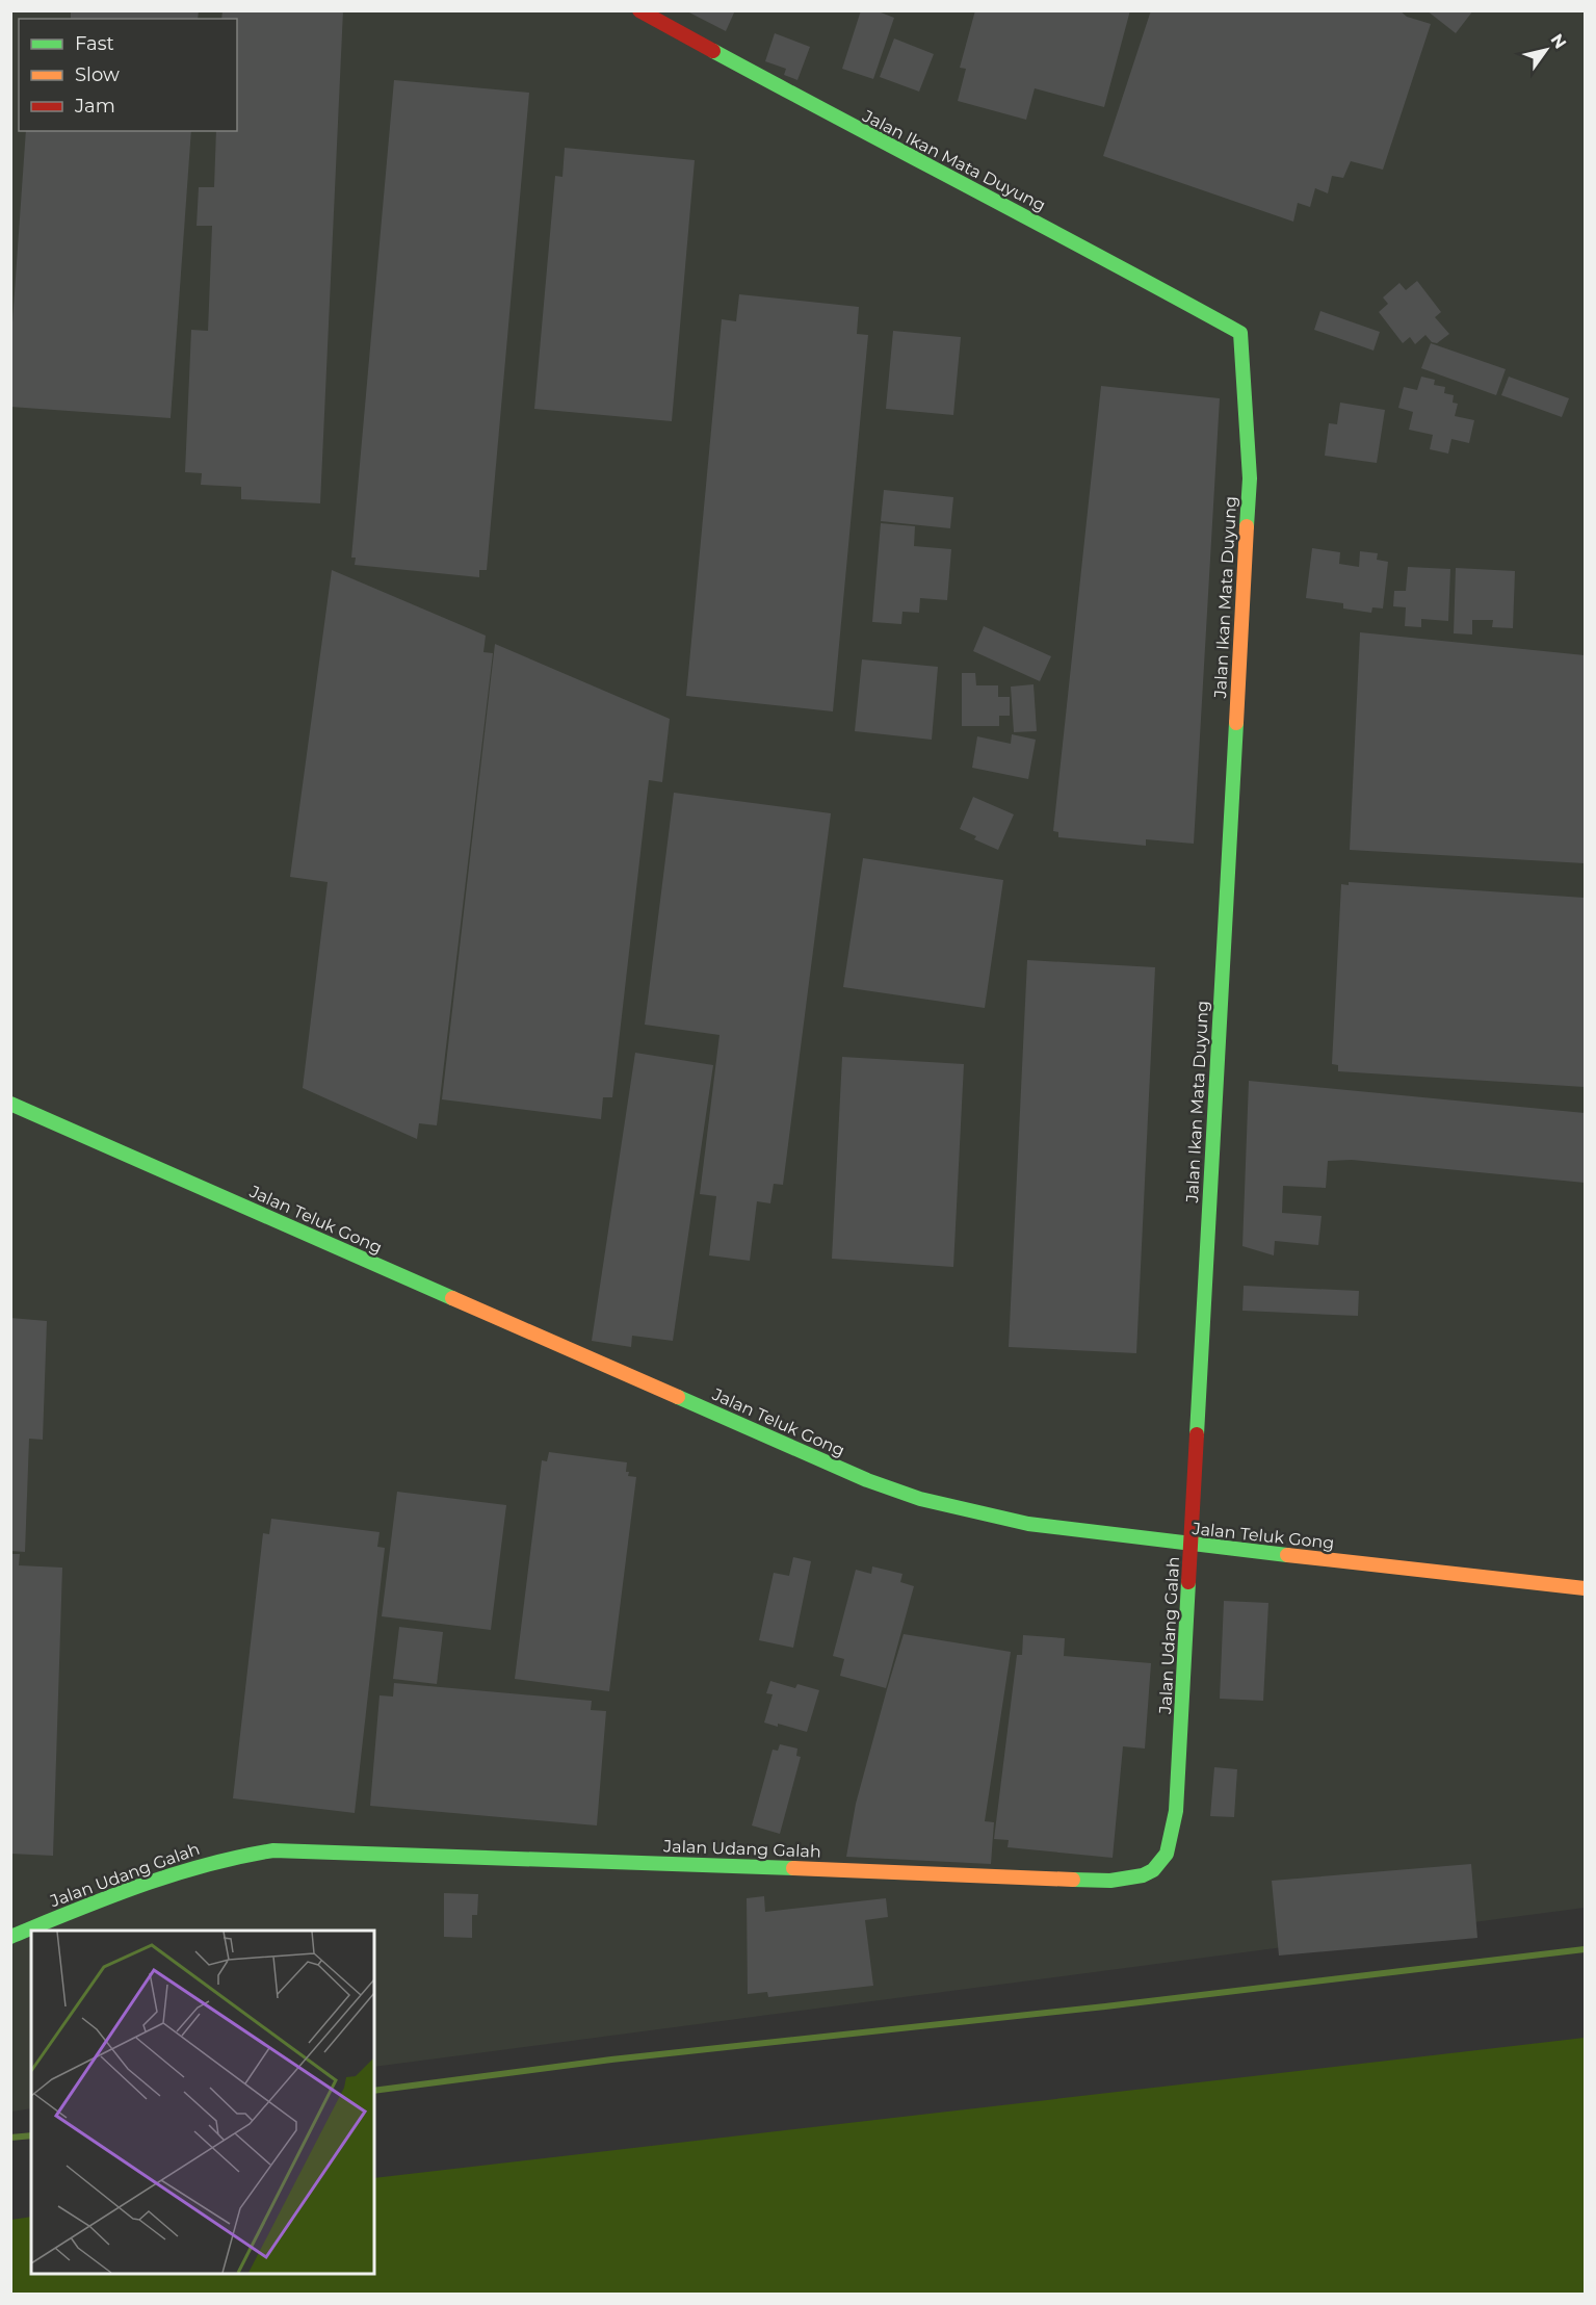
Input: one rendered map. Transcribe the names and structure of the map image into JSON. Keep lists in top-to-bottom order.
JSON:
{
  "streets": {
    "street": ["Jalan Ikan Mata Duyung", "Jalan Teluk Gong", "Jalan Udang Galah"]
  },
  "crossings": [
    ["Jalan Ikan Mata Duyung", "Jalan Teluk Gong"],
    ["Jalan Ikan Mata Duyung", "Jalan Udang Galah"],
    ["Jalan Teluk Gong", "Jalan Udang Galah"]
  ],
  "legend": ["Fast", "Slow", "Jam"],
  "north": "top right"
}
